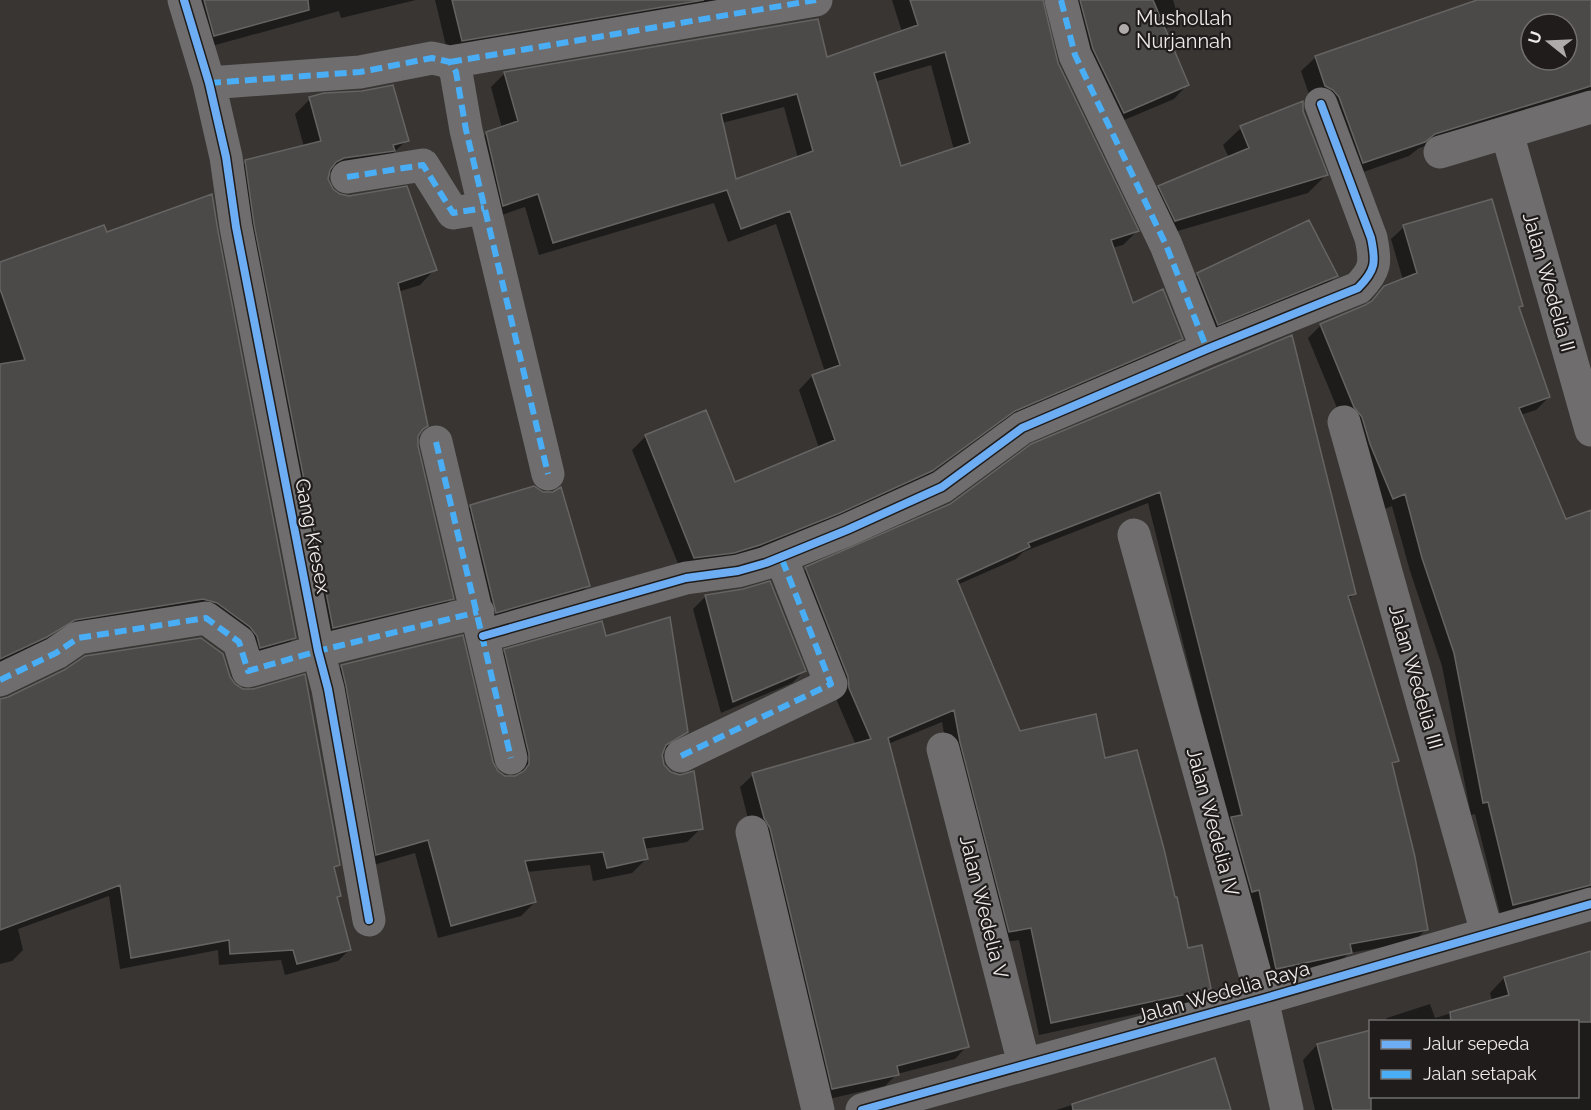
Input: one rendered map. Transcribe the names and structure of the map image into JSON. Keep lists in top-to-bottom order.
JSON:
{
  "streets": {
    "street": [
      "Jalan Wedelia II",
      "Gang Kresex",
      "Jalan Wedelia III",
      "Jalan Wedelia IV",
      "Jalan Wedelia V",
      "Jalan Wedelia Raya"
    ]
  },
  "crossings": [
    ["Jalan Wedelia III", "Jalan Wedelia Raya"],
    ["Jalan Wedelia IV", "Jalan Wedelia Raya"],
    ["Jalan Wedelia V", "Jalan Wedelia Raya"]
  ],
  "places": ["Mushollah Nurjannah"],
  "legend": ["Jalur sepeda", "Jalan setapak"],
  "north": "left"
}
